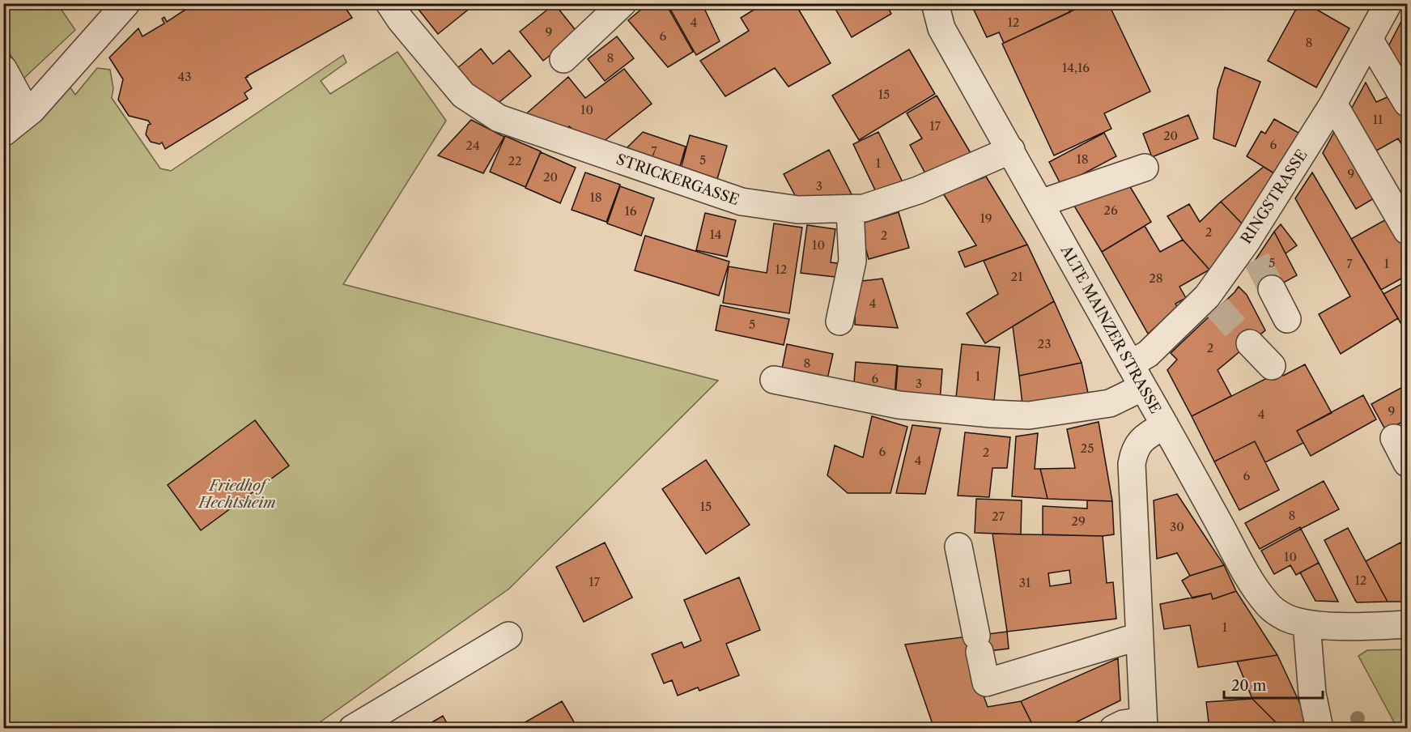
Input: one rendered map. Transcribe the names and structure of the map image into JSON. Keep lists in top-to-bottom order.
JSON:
{
  "streets": {
    "street": ["STRICKERGASSE", "RINGSTRASSE", "ALTE MAINZER STRASSE"]
  },
  "crossings": [
    ["STRICKERGASSE", "ALTE MAINZER STRASSE"],
    ["RINGSTRASSE", "ALTE MAINZER STRASSE"]
  ],
  "parks": ["Friedhof Hechtsheim"],
  "house_numbers": [
    "4",
    "12",
    "9",
    "6",
    "8",
    "8",
    "14,16",
    "43",
    "15",
    "10",
    "11",
    "17",
    "20",
    "6",
    "24",
    "7",
    "18",
    "5",
    "22",
    "1",
    "9",
    "20",
    "3",
    "18",
    "26",
    "16",
    "19",
    "2",
    "14",
    "2",
    "10",
    "5",
    "7",
    "1",
    "12",
    "21",
    "28",
    "4",
    "5",
    "23",
    "2",
    "8",
    "1",
    "6",
    "3",
    "9",
    "4",
    "25",
    "6",
    "2",
    "4",
    "6",
    "15",
    "8",
    "27",
    "29",
    "30",
    "10",
    "12",
    "17",
    "31",
    "1"
  ],
  "scale_bar": "20 m"
}
